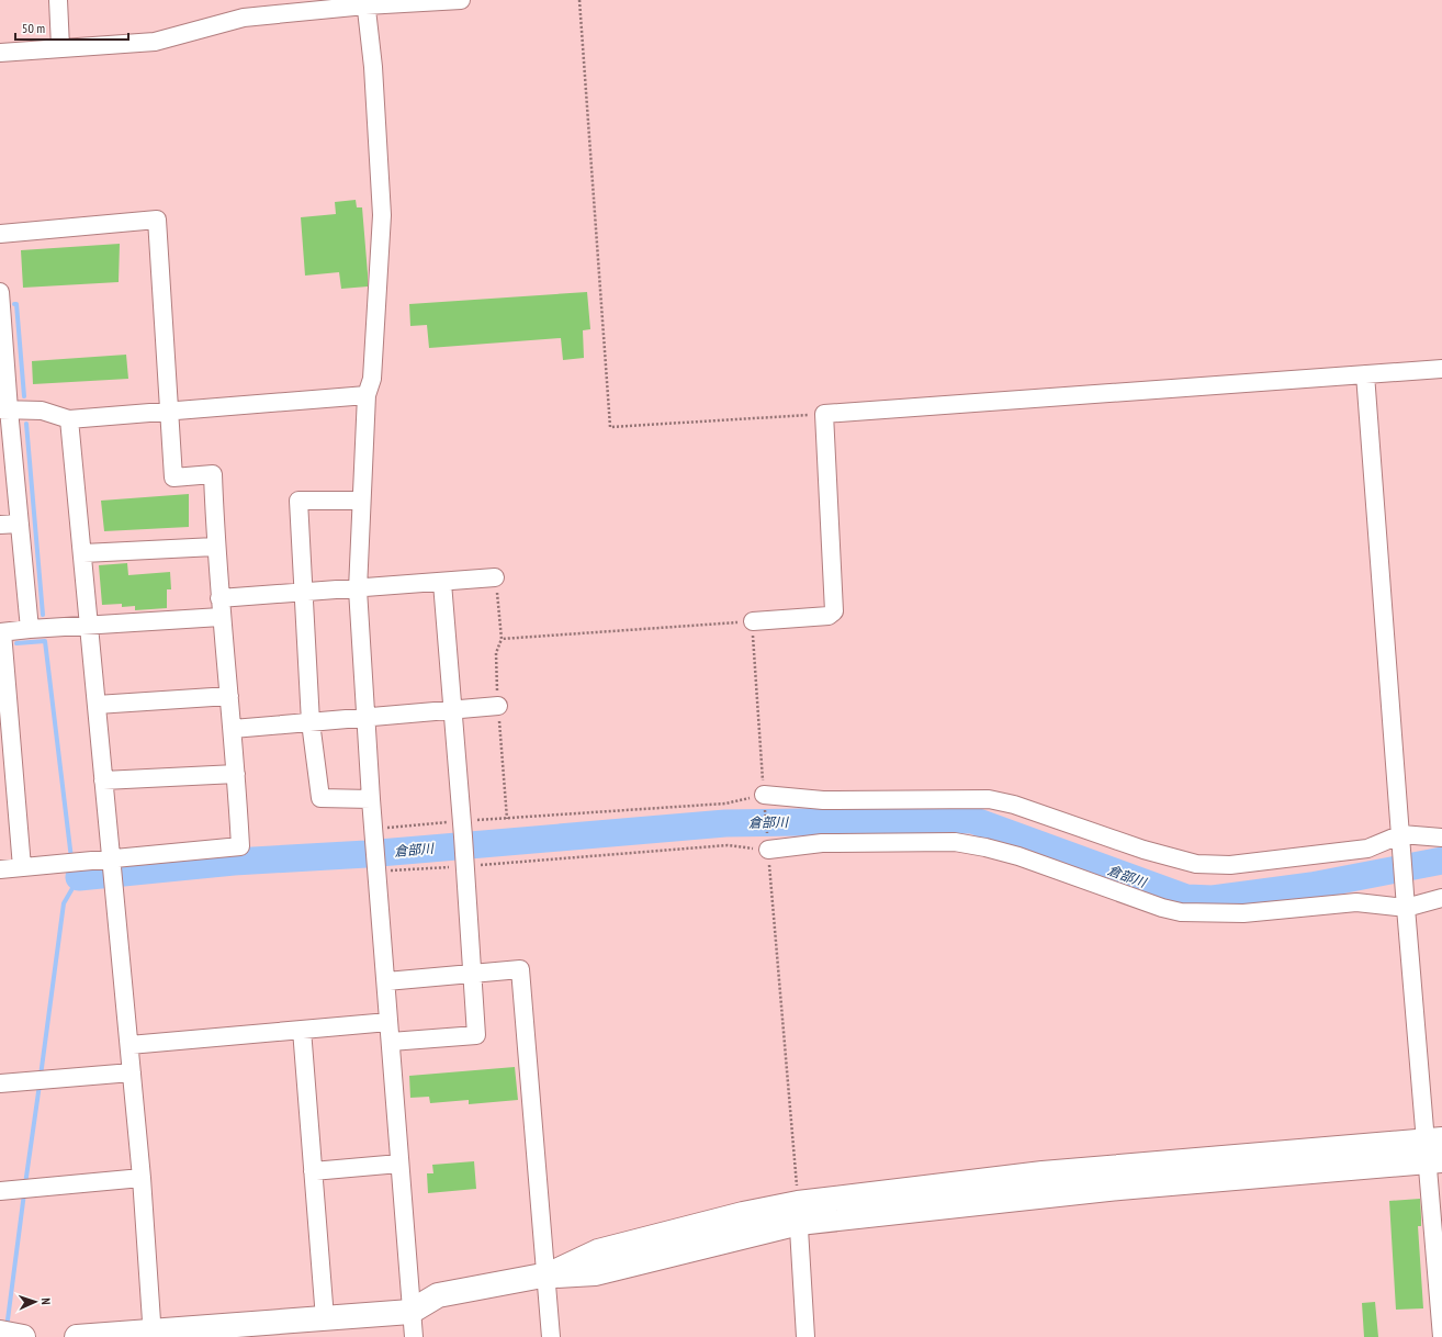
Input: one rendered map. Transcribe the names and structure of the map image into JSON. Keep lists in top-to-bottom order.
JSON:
{
  "water": ["倉部川"],
  "scale_bar": "50 m",
  "north": "right"
}
